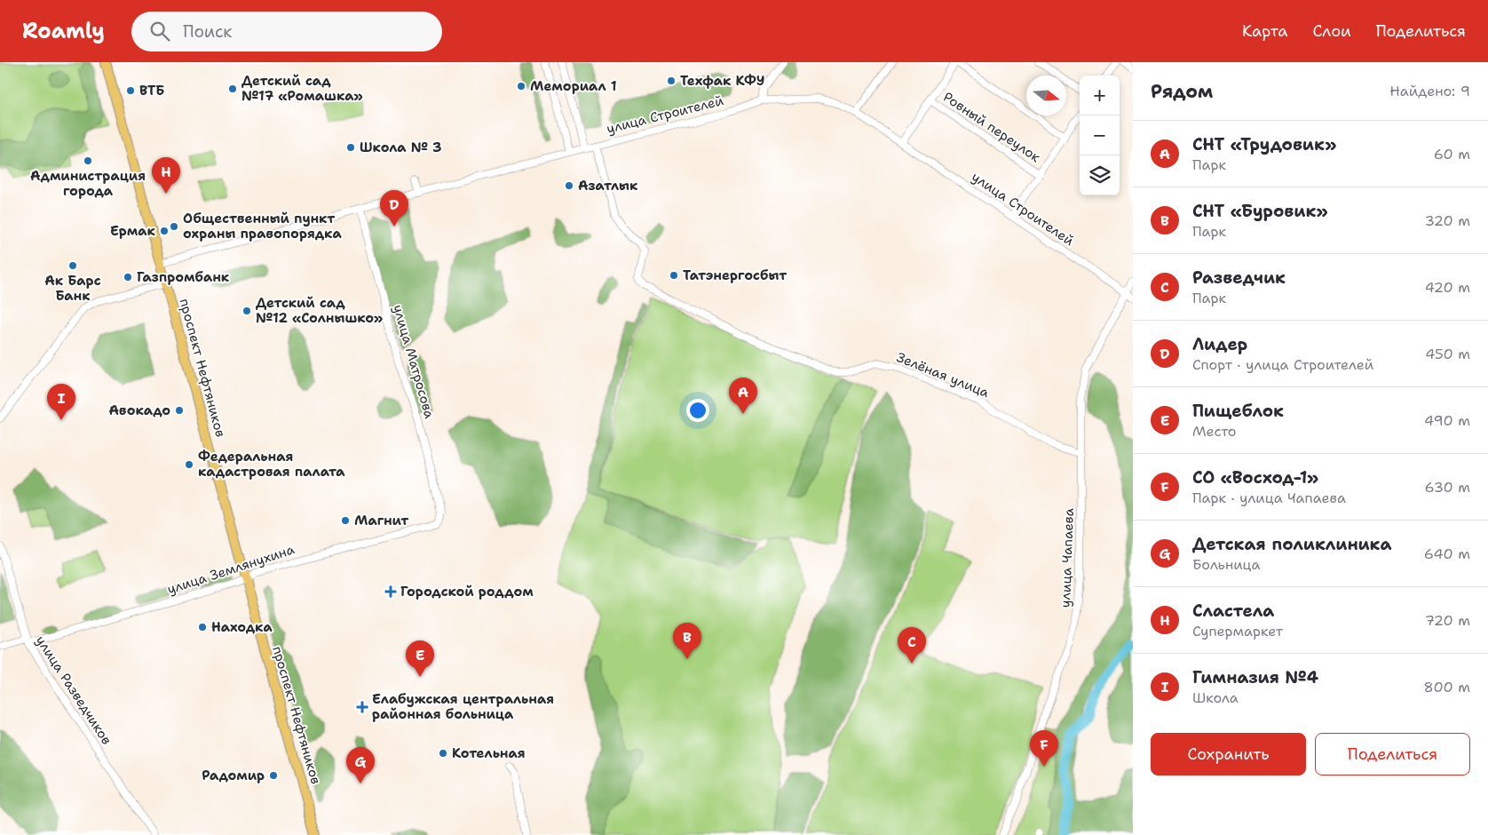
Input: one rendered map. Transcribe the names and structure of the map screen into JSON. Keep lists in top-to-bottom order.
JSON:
{
  "streets": {
    "main road": ["проспект Нефтяников"],
    "street": [
      "улица Строителей",
      "Ровный переулок",
      "улица Матросова",
      "Зелёная улица",
      "улица Чапаева",
      "улица Землянухина",
      "улица Разведчиков"
    ]
  },
  "crossings": [
    ["улица Строителей", "улица Матросова"],
    ["улица Строителей", "проспект Нефтяников"],
    ["улица Строителей", "Зелёная улица"],
    ["улица Строителей", "улица Чапаева"],
    ["улица Матросова", "улица Землянухина"],
    ["проспект Нефтяников", "улица Землянухина"],
    ["Зелёная улица", "улица Чапаева"],
    ["улица Землянухина", "улица Разведчиков"]
  ],
  "places": {
    "other": [
      "Техфак КФУ",
      "Мемориал 1",
      "Детский сад №17 «Ромашка»",
      "ВТБ",
      "Школа № 3",
      "Администрация города",
      "Азатлык",
      "Общественный пункт охраны правопорядка",
      "Ермак",
      "Ак Барс Банк",
      "Татэнергосбыт",
      "Газпромбанк",
      "Детский сад №12 «Солнышко»",
      "Авокадо",
      "Федеральная кадастровая палата",
      "Магнит",
      "Находка",
      "Котельная",
      "Радомир"
    ],
    "health": ["Городской роддом", "Елабужская центральная районная больница"]
  },
  "north": "right",
  "page": {
    "header": "Roamly",
    "search": "Поиск",
    "nav": ["Карта", "Слои", "Поделиться"],
    "heading": ["Рядом", "Найдено: 9"],
    "map_buttons": ["+", "−"],
    "list": [
      {
        "mark": "A",
        "name": "СНТ «Трудовик»",
        "note": "Парк",
        "value": "60 m"
      },
      {
        "mark": "B",
        "name": "СНТ «Буровик»",
        "note": "Парк",
        "value": "320 m"
      },
      {
        "mark": "C",
        "name": "Разведчик",
        "note": "Парк",
        "value": "420 m"
      },
      {
        "mark": "D",
        "name": "Лидер",
        "note": "Спорт · улица Строителей",
        "value": "450 m"
      },
      {
        "mark": "E",
        "name": "Пищеблок",
        "note": "Место",
        "value": "490 m"
      },
      {
        "mark": "F",
        "name": "СО «Восход-1»",
        "note": "Парк · улица Чапаева",
        "value": "630 m"
      },
      {
        "mark": "G",
        "name": "Детская поликлиника",
        "note": "Больница",
        "value": "640 m"
      },
      {
        "mark": "H",
        "name": "Сластела",
        "note": "Супермаркет",
        "value": "720 m"
      },
      {
        "mark": "I",
        "name": "Гимназия №4",
        "note": "Школа",
        "value": "800 m"
      }
    ],
    "pins": [
      "H",
      "D",
      "A",
      "I",
      "B",
      "C",
      "E",
      "F",
      "G"
    ],
    "buttons": ["Сохранить", "Поделиться"]
  }
}
